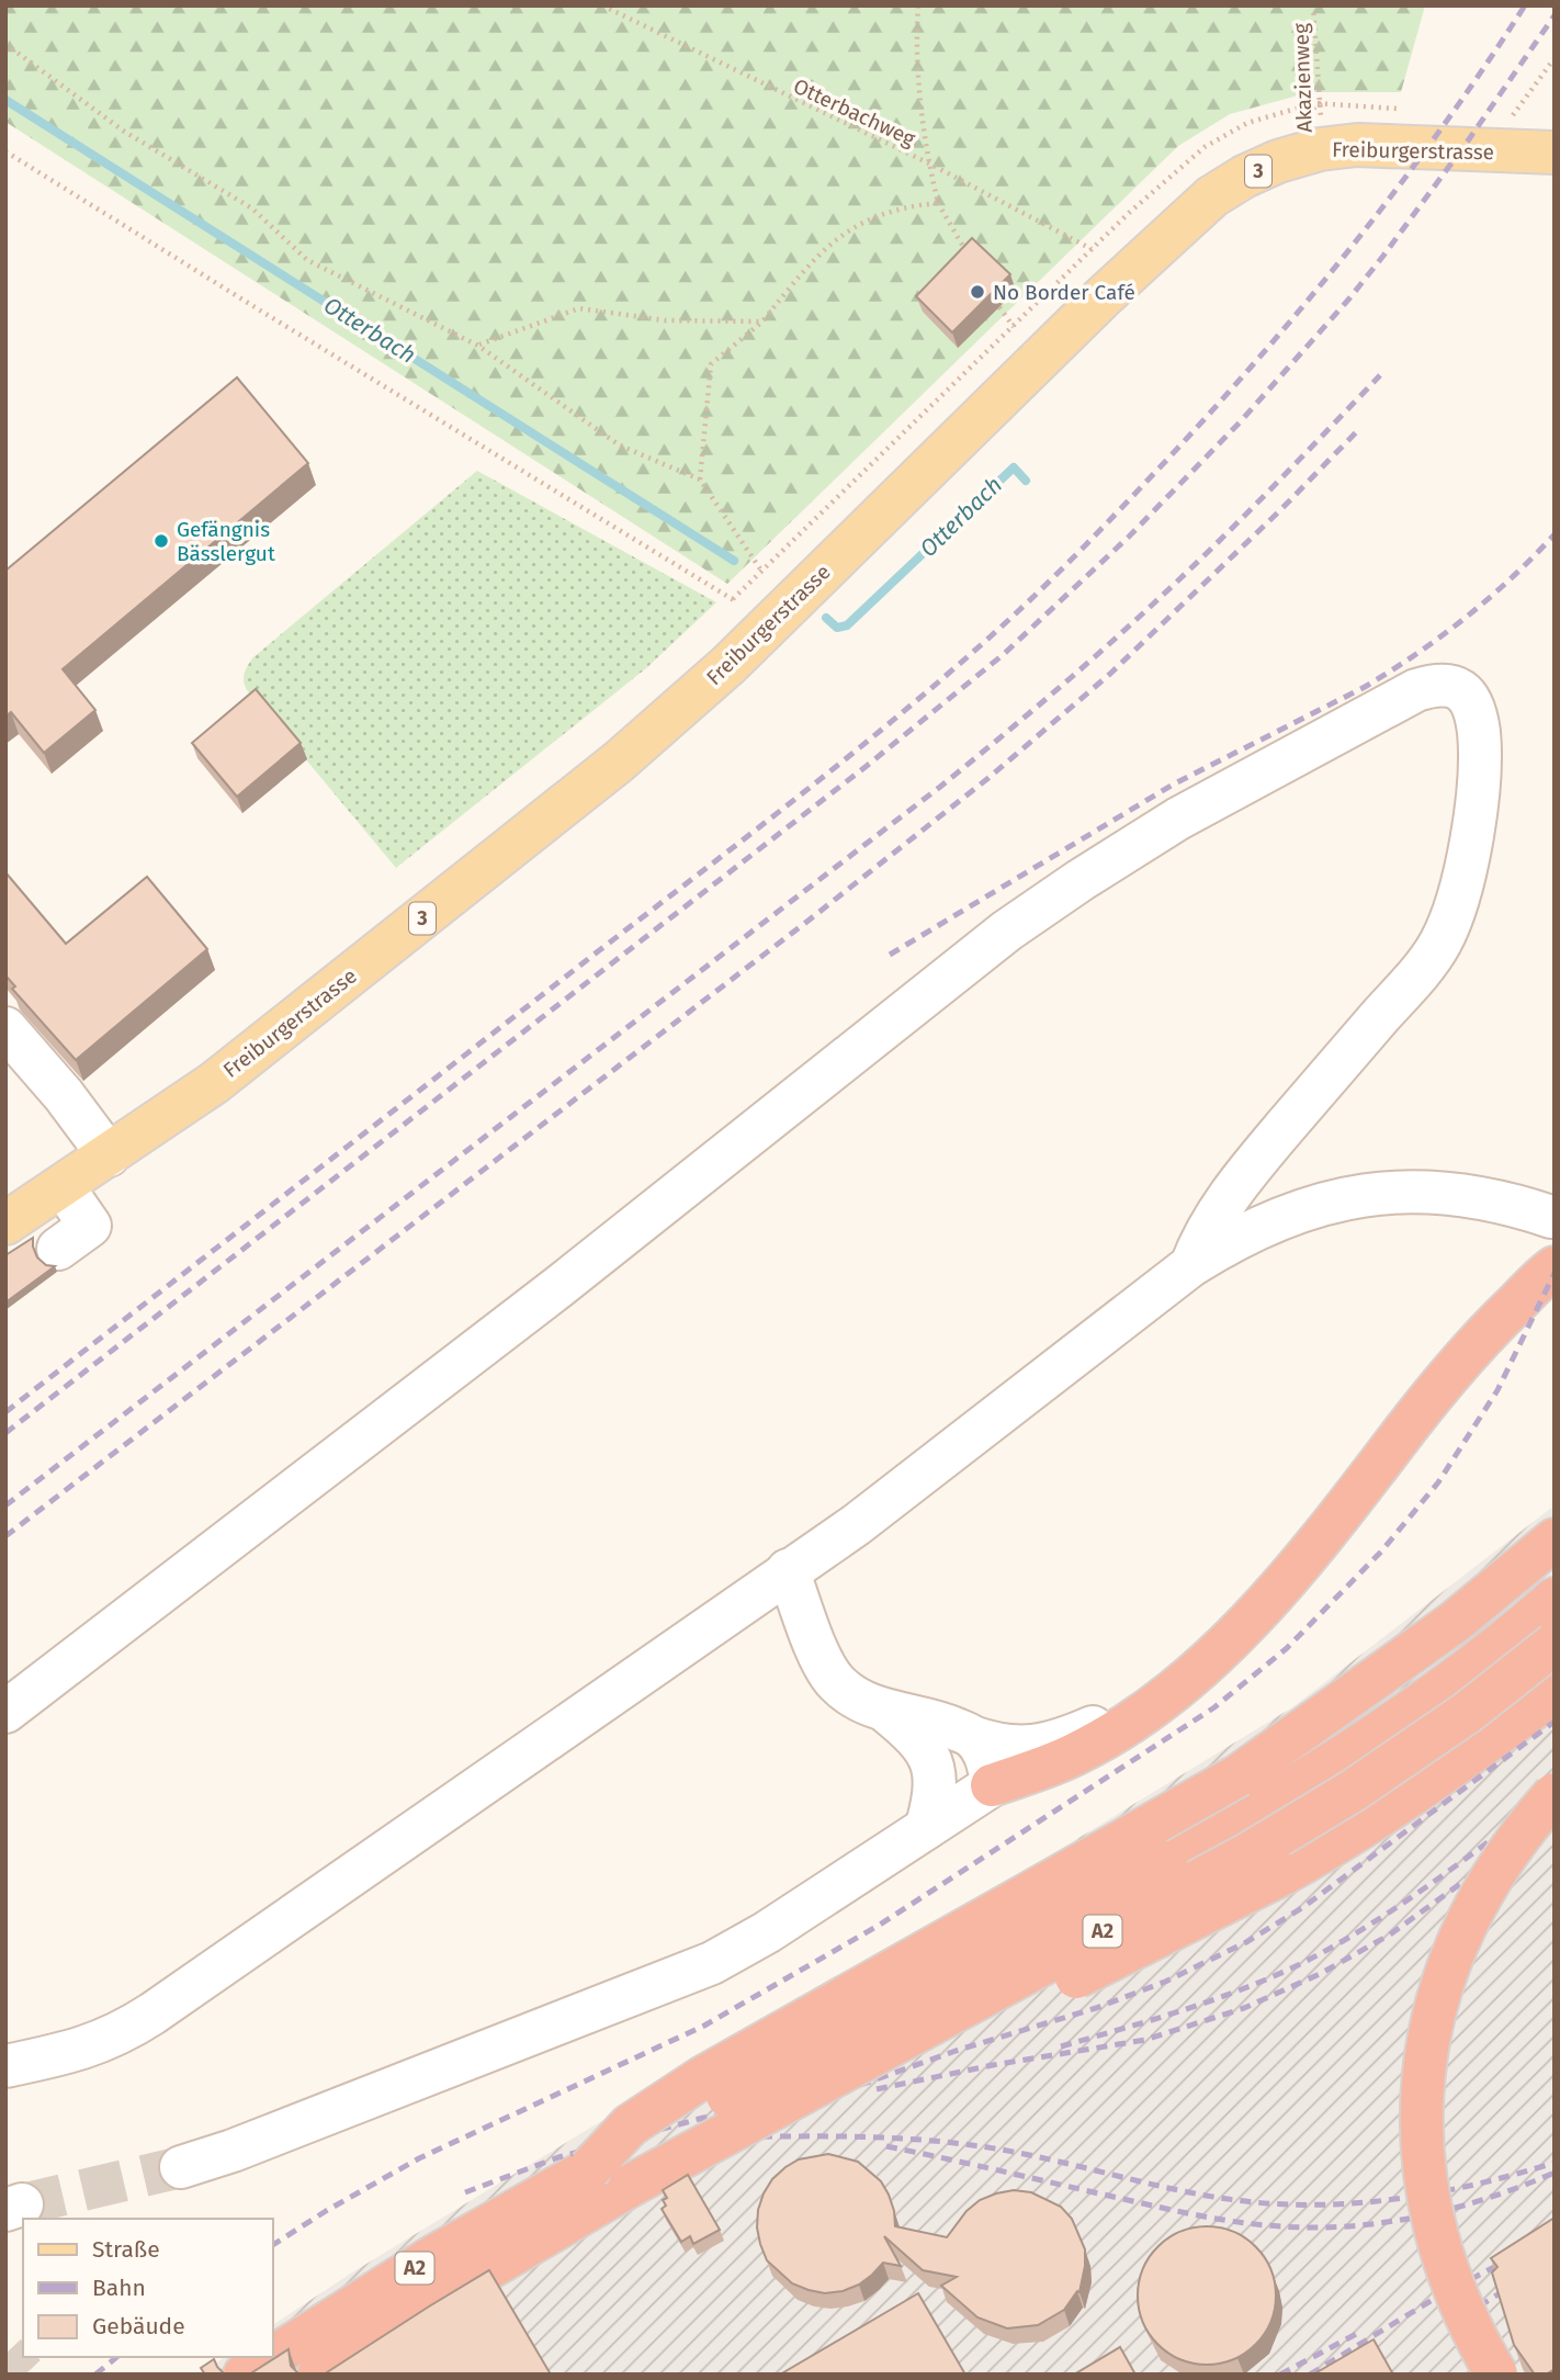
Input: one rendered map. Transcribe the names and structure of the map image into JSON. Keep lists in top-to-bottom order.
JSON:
{
  "streets": {
    "highway": ["A2"],
    "main road": ["Freiburgerstrasse", "3"],
    "path": ["Akazienweg", "Otterbachweg"]
  },
  "crossings": [
    ["Akazienweg", "Freiburgerstrasse"]
  ],
  "water": ["Otterbach"],
  "places": ["No Border Café", "Gefängnis Bässlergut"],
  "legend": ["Straße", "Bahn", "Gebäude"]
}
